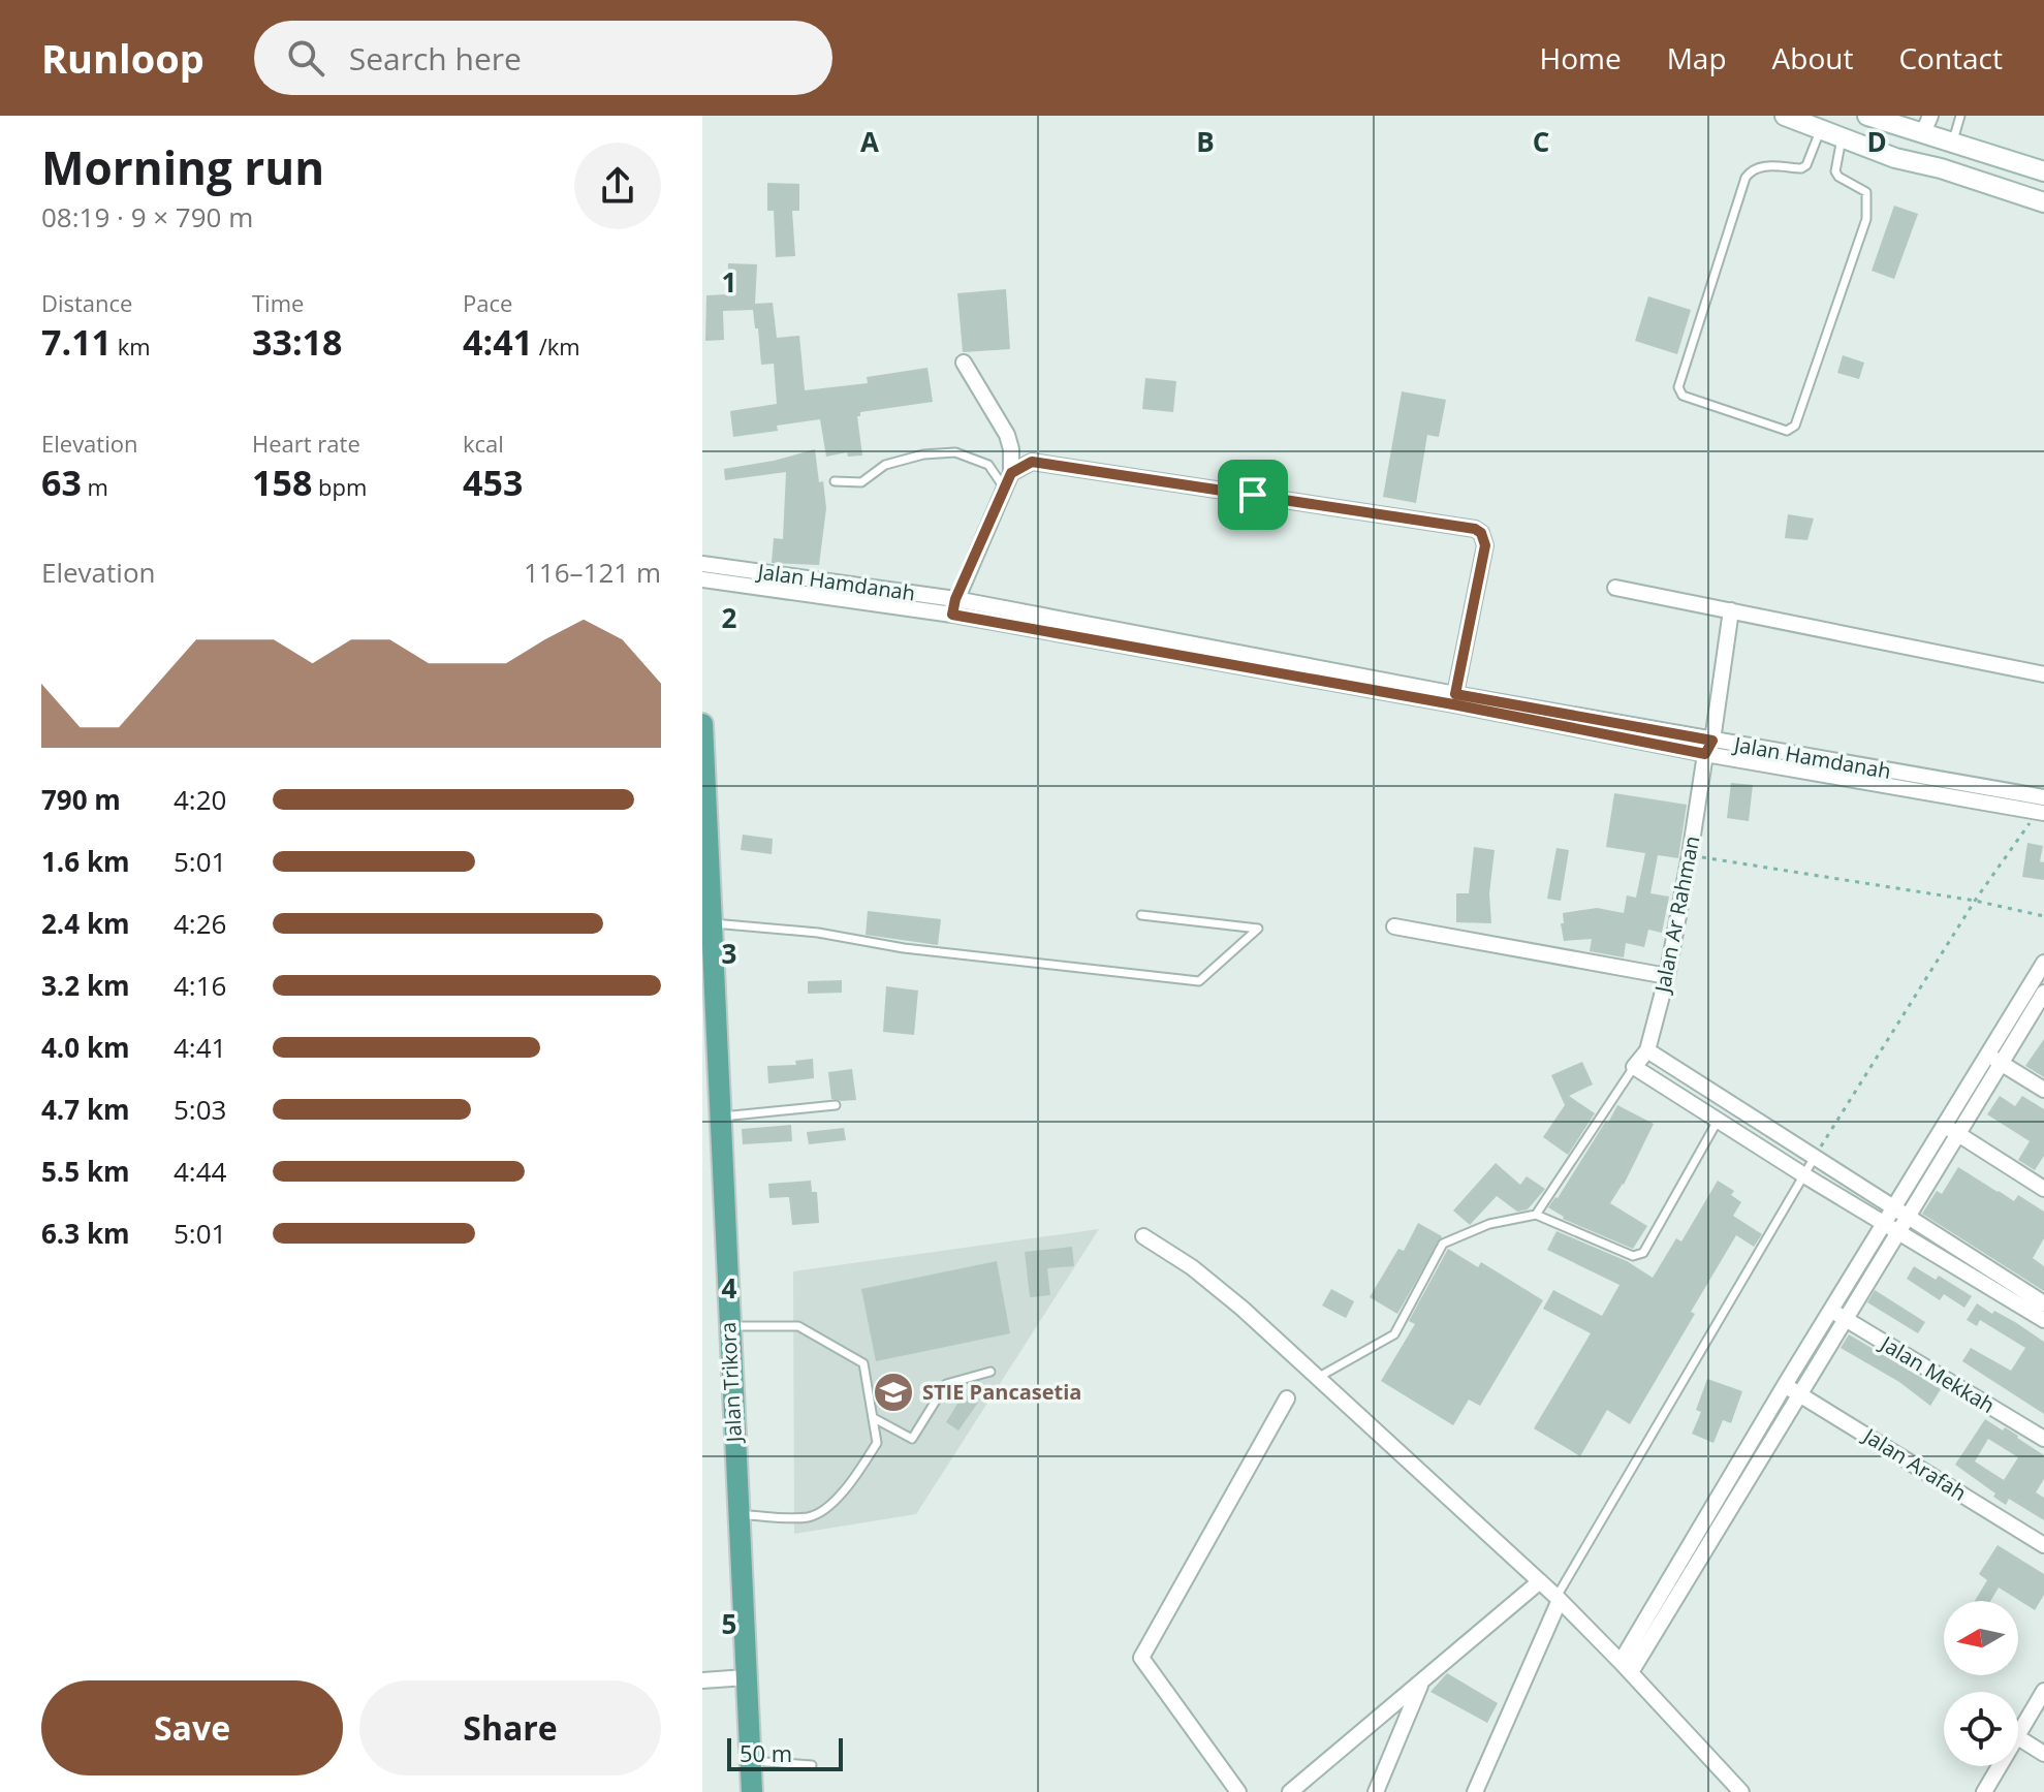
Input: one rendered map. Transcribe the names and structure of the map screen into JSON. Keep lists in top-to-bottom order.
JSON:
{
  "streets": {
    "main road": ["Jalan Trikora"],
    "street": [
      "Jalan Hamdanah",
      "Jalan Ar Rahman",
      "Jalan Mekkah",
      "Jalan Arafah"
    ]
  },
  "crossings": [
    ["Jalan Hamdanah", "Jalan Ar Rahman"]
  ],
  "places": {
    "school or university": ["STIE Pancasetia"]
  },
  "scale_bar": "50 m",
  "north": "left",
  "page": {
    "header": "Runloop",
    "search": "Search here",
    "nav": [
      "Home",
      "Map",
      "About",
      "Contact"
    ],
    "heading": ["Morning run", "08:19 · 9 × 790 m"],
    "stats": [
      ["Distance", "7.11 km"],
      ["Time", "33:18"],
      ["Pace", "4:41 /km"],
      ["Elevation", "63 m"],
      ["Heart rate", "158 bpm"],
      ["kcal", "453"]
    ],
    "chart": ["Elevation", "116–121 m"],
    "list": [
      {
        "name": "790 m",
        "note": "4:20"
      },
      {
        "name": "1.6 km",
        "note": "5:01"
      },
      {
        "name": "2.4 km",
        "note": "4:26"
      },
      {
        "name": "3.2 km",
        "note": "4:16"
      },
      {
        "name": "4.0 km",
        "note": "4:41"
      },
      {
        "name": "4.7 km",
        "note": "5:03"
      },
      {
        "name": "5.5 km",
        "note": "4:44"
      },
      {
        "name": "6.3 km",
        "note": "5:01"
      }
    ],
    "buttons": ["Save", "Share"],
    "scale": "50 m"
  },
  "grid": {
    "columns": [
      "A",
      "B",
      "C",
      "D"
    ],
    "rows": [
      "1",
      "2",
      "3",
      "4",
      "5"
    ]
  }
}
